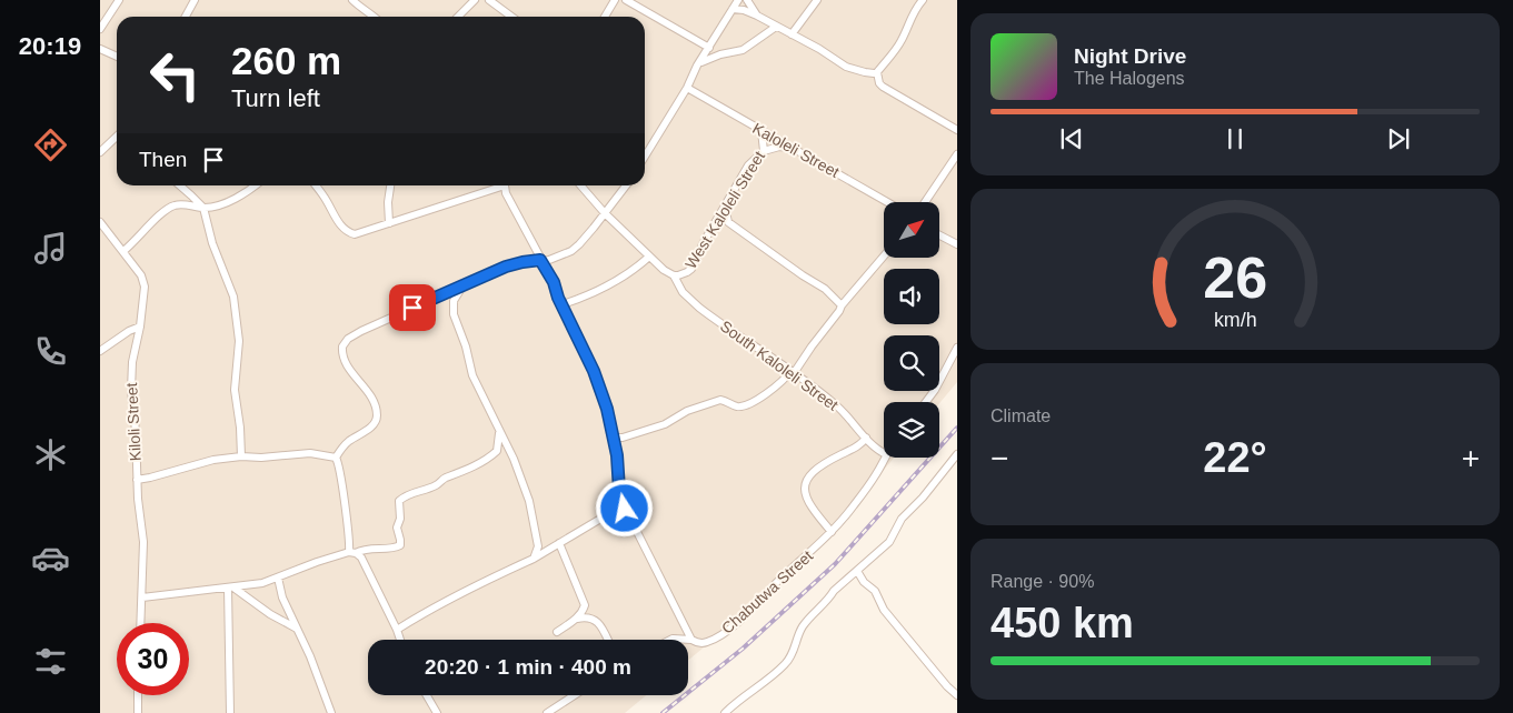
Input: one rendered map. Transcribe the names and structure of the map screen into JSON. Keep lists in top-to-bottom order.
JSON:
{
  "streets": {
    "street": [
      "Kaloleli Street",
      "West Kaloleli Street",
      "South Kaloleli Street",
      "Kiloli Street",
      "Chabutwa Street"
    ]
  },
  "crossings": [
    ["Kaloleli Street", "West Kaloleli Street"],
    ["West Kaloleli Street", "South Kaloleli Street"]
  ],
  "north": "top right",
  "page": {
    "tabs": "20:19",
    "turn": ["260 m", "Turn left"],
    "song": ["Night Drive", "The Halogens"],
    "then": "Then",
    "tile": [
      "Climate",
      ["Range · 90%", "450 km"]
    ],
    "heat": ["−", "22°", "+"],
    "limit": "30",
    "trip": "20:20 · 1 min · 400 m",
    "gauge": ["26", "km/h"]
  }
}
